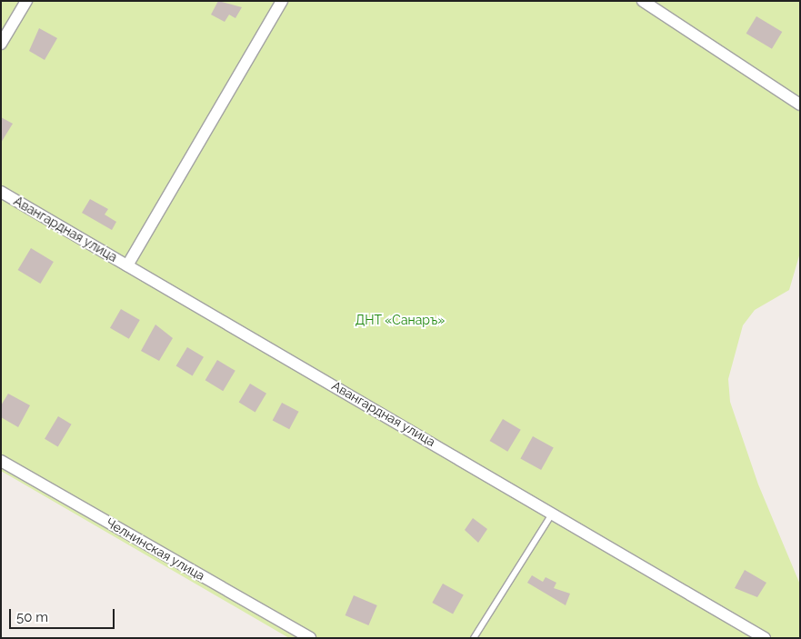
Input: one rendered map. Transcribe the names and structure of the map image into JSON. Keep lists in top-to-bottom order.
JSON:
{
  "streets": {
    "street": ["Авангардная улица", "Челнинская улица"]
  },
  "parks": ["ДНТ «Санаръ»"],
  "scale_bar": "50 m"
}
